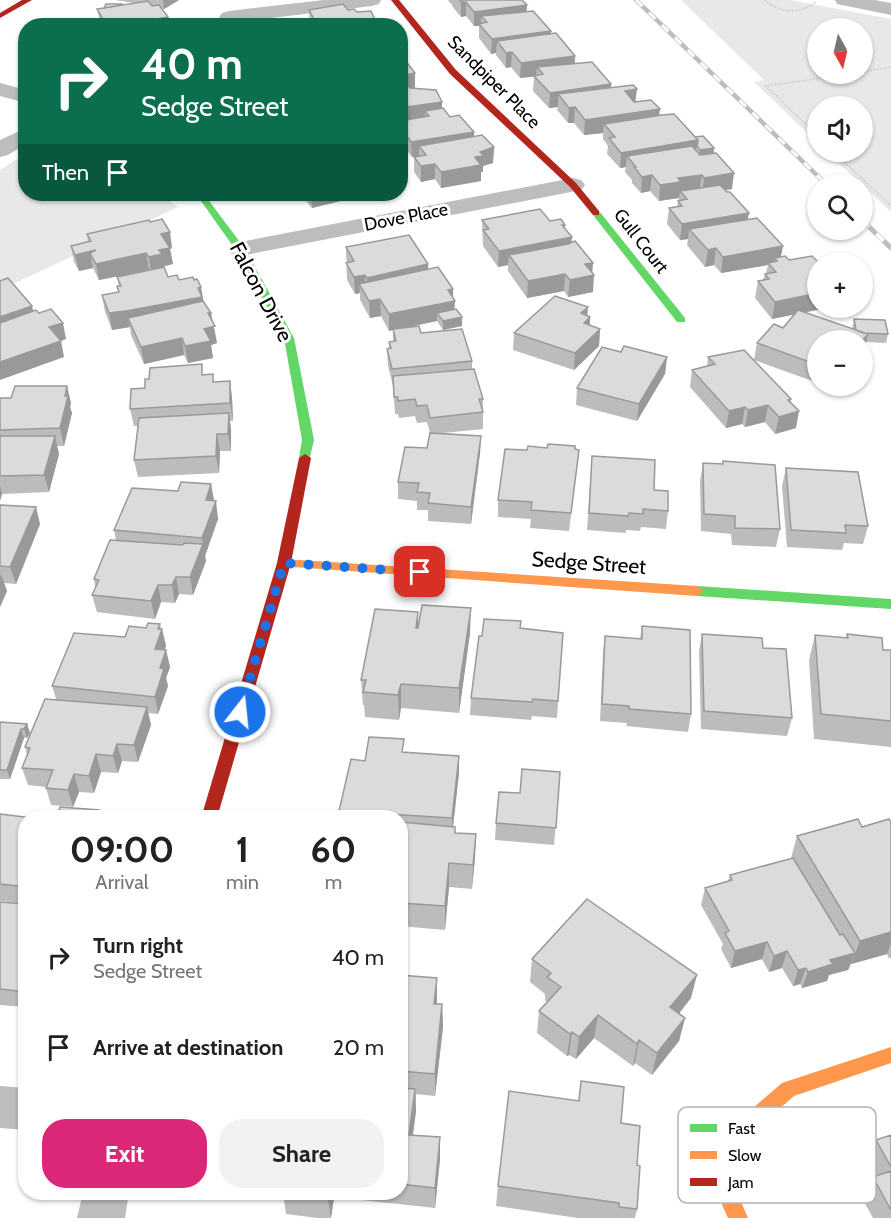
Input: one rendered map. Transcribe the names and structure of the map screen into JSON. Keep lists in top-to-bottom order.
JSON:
{
  "streets": {
    "street": [
      "Sandpiper Place",
      "Dove Place",
      "Gull Court",
      "Falcon Drive",
      "Sedge Street"
    ]
  },
  "crossings": [
    ["Sandpiper Place", "Dove Place"],
    ["Sandpiper Place", "Gull Court"],
    ["Dove Place", "Gull Court"],
    ["Dove Place", "Falcon Drive"],
    ["Falcon Drive", "Sedge Street"]
  ],
  "legend": ["Fast", "Slow", "Jam"],
  "north": "bottom",
  "page": {
    "map_buttons": ["+", "−"],
    "turn": ["40 m", "Sedge Street"],
    "then": "Then",
    "eta": [
      "09:00",
      "Arrival",
      "1",
      "min",
      "60",
      "m"
    ],
    "list": [
      {
        "name": "Turn right",
        "note": "Sedge Street",
        "value": "40 m"
      },
      {
        "name": "Arrive at destination",
        "value": "20 m"
      }
    ],
    "buttons": ["Exit", "Share"]
  }
}
